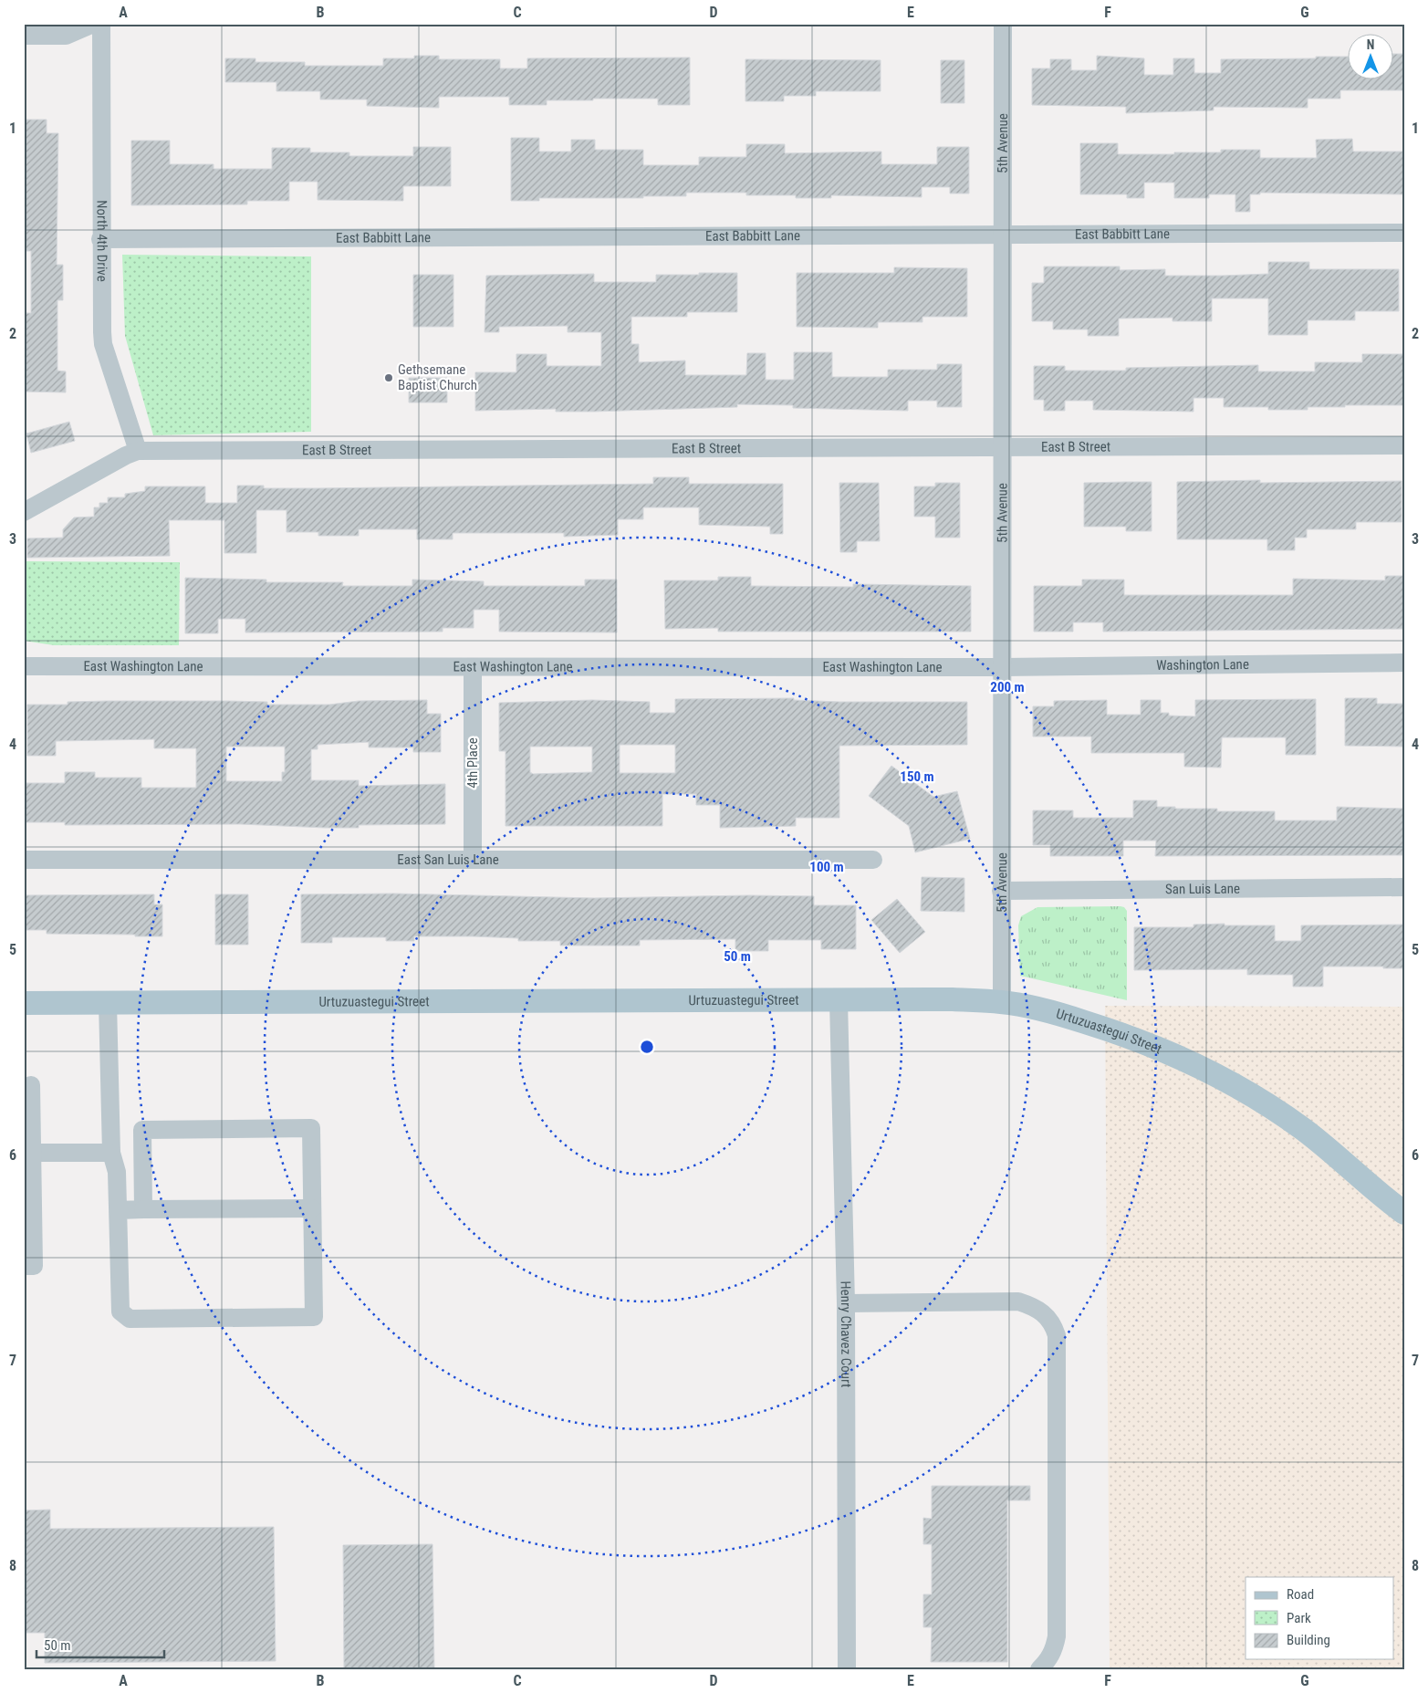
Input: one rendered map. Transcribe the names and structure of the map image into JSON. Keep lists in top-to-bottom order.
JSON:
{
  "streets": {
    "main road": ["Urtuzuastegui Street"],
    "street": [
      "5th Avenue",
      "East Babbitt Lane",
      "North 4th Drive",
      "East B Street",
      "Washington Lane",
      "East Washington Lane",
      "4th Place",
      "East San Luis Lane",
      "San Luis Lane",
      "Henry Chavez Court"
    ]
  },
  "crossings": [
    ["5th Avenue", "East Babbitt Lane"],
    ["5th Avenue", "East B Street"],
    ["5th Avenue", "Washington Lane"],
    ["5th Avenue", "East Washington Lane"],
    ["5th Avenue", "San Luis Lane"],
    ["5th Avenue", "Urtuzuastegui Street"],
    ["East Babbitt Lane", "North 4th Drive"],
    ["North 4th Drive", "East B Street"],
    ["Washington Lane", "East Washington Lane"],
    ["East Washington Lane", "4th Place"],
    ["4th Place", "East San Luis Lane"],
    ["Urtuzuastegui Street", "Henry Chavez Court"]
  ],
  "places": ["Gethsemane Baptist Church"],
  "legend": ["Road", "Park", "Building"],
  "scale_bar": "50 m",
  "north": "top",
  "grid": {
    "columns": [
      "A",
      "B",
      "C",
      "D",
      "E",
      "F",
      "G"
    ],
    "rows": [
      "1",
      "2",
      "3",
      "4",
      "5",
      "6",
      "7",
      "8"
    ]
  },
  "rings": [
    "200 m",
    "150 m",
    "100 m",
    "50 m"
  ]
}
